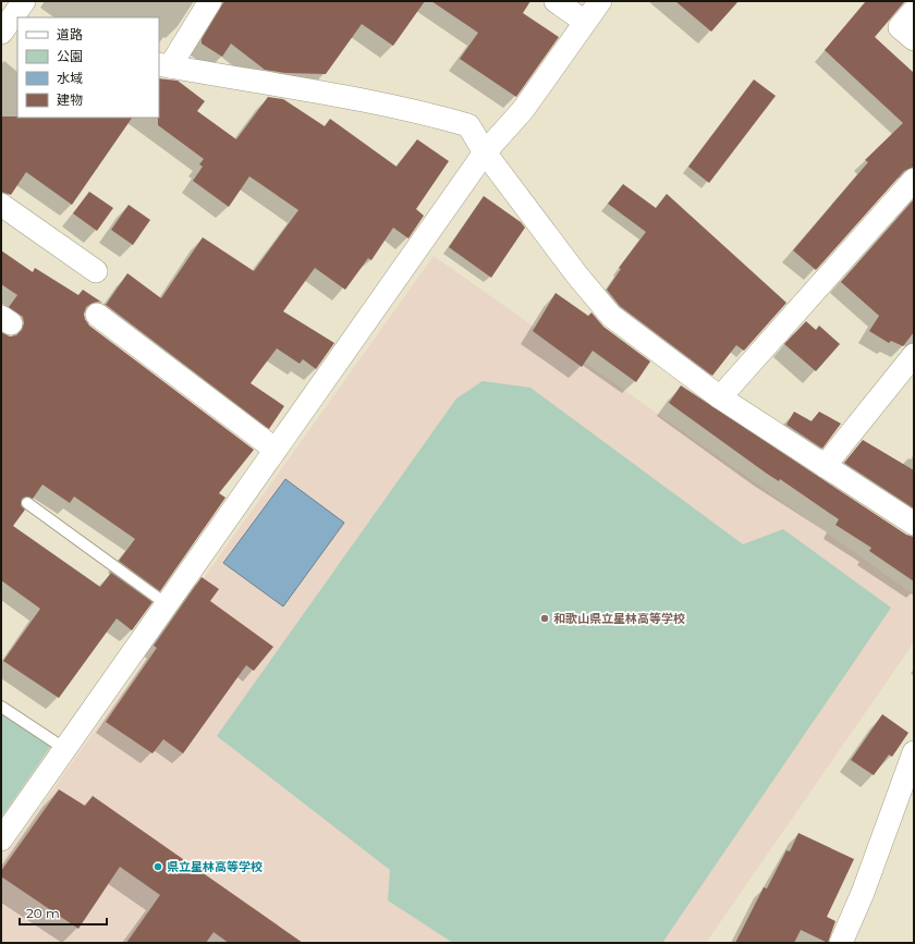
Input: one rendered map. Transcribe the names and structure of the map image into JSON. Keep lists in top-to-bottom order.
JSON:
{
  "places": ["和歌山県立星林高等学校", "県立星林高等学校"],
  "legend": [
    "道路",
    "公園",
    "水域",
    "建物"
  ],
  "scale_bar": "20 m"
}
